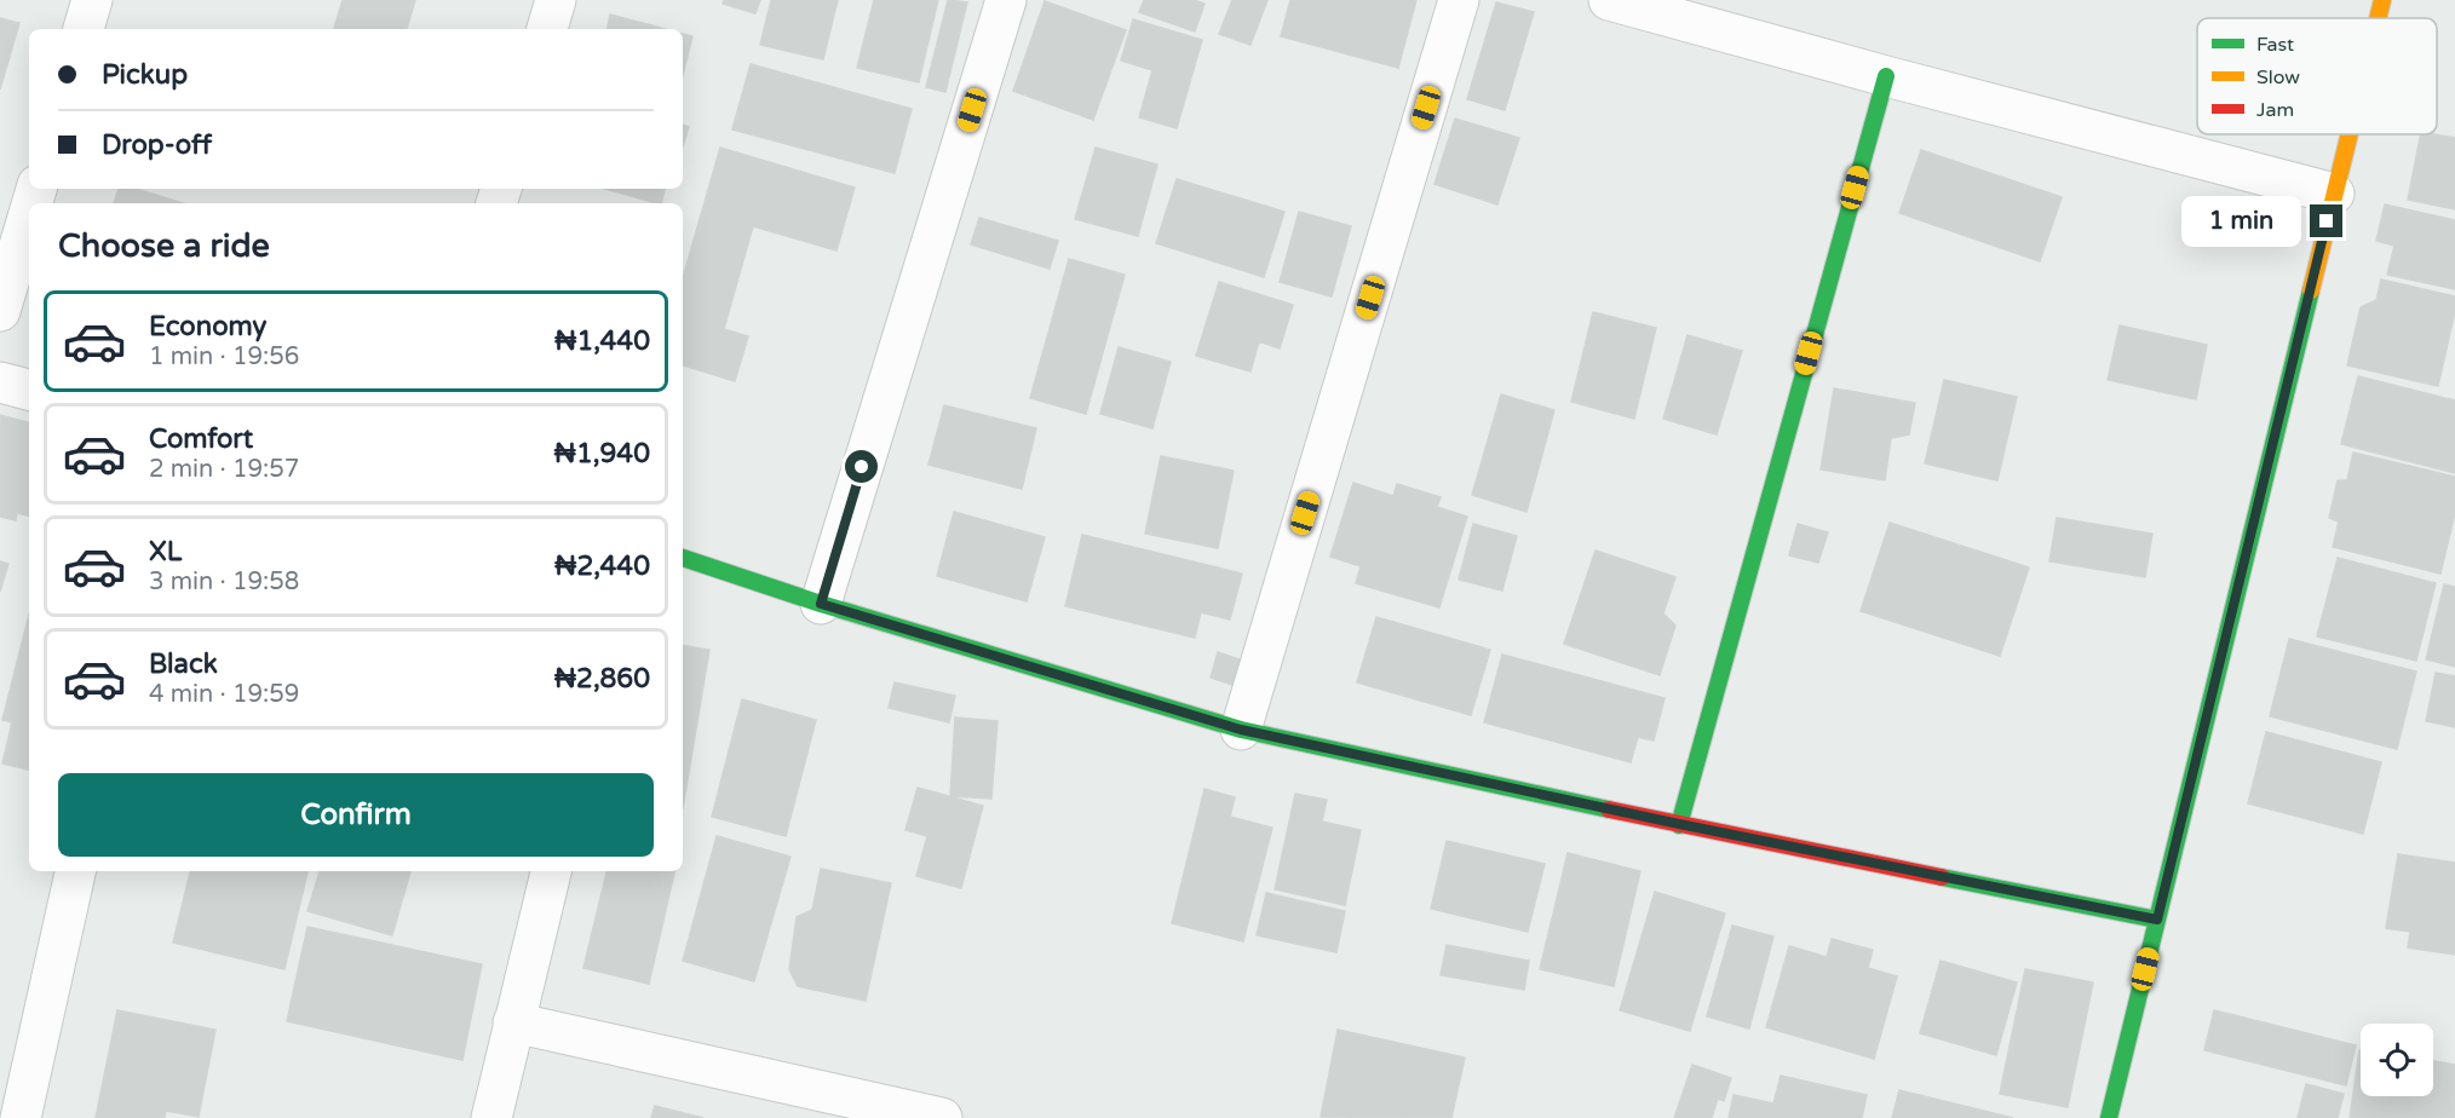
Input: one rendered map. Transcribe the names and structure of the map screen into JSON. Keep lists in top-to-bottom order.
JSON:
{
  "legend": ["Fast", "Slow", "Jam"],
  "page": {
    "banner": ["Pickup", "Drop-off"],
    "bubble": "1 min",
    "heading": "Choose a ride",
    "list": [
      {
        "name": "Economy",
        "note": "1 min · 19:56",
        "value": "₦1,440"
      },
      {
        "name": "Comfort",
        "note": "2 min · 19:57",
        "value": "₦1,940"
      },
      {
        "name": "XL",
        "note": "3 min · 19:58",
        "value": "₦2,440"
      },
      {
        "name": "Black",
        "note": "4 min · 19:59",
        "value": "₦2,860"
      }
    ],
    "buttons": "Confirm"
  }
}
